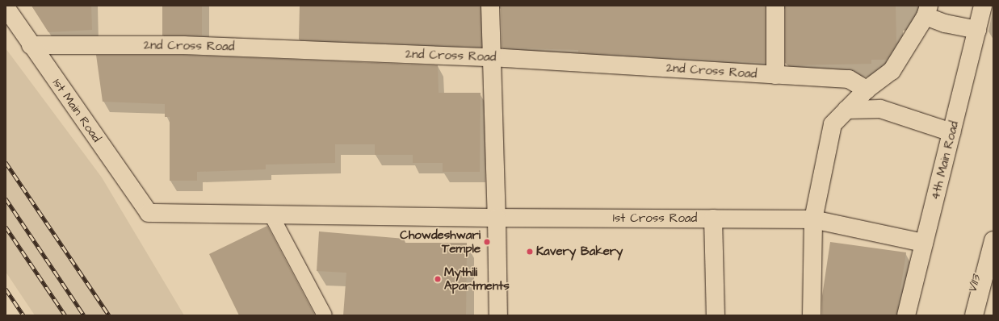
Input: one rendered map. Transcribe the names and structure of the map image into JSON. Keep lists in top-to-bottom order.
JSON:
{
  "streets": {
    "street": [
      "2nd Cross Road",
      "1st Main Road",
      "4th Main Road",
      "1st Cross Road"
    ]
  },
  "crossings": [
    ["2nd Cross Road", "1st Main Road"],
    ["1st Main Road", "1st Cross Road"],
    ["4th Main Road", "1st Cross Road"]
  ],
  "water": ["V113"],
  "places": ["Chowdeshwari Temple", "Kavery Bakery", "Mythili Apartments"]
}
